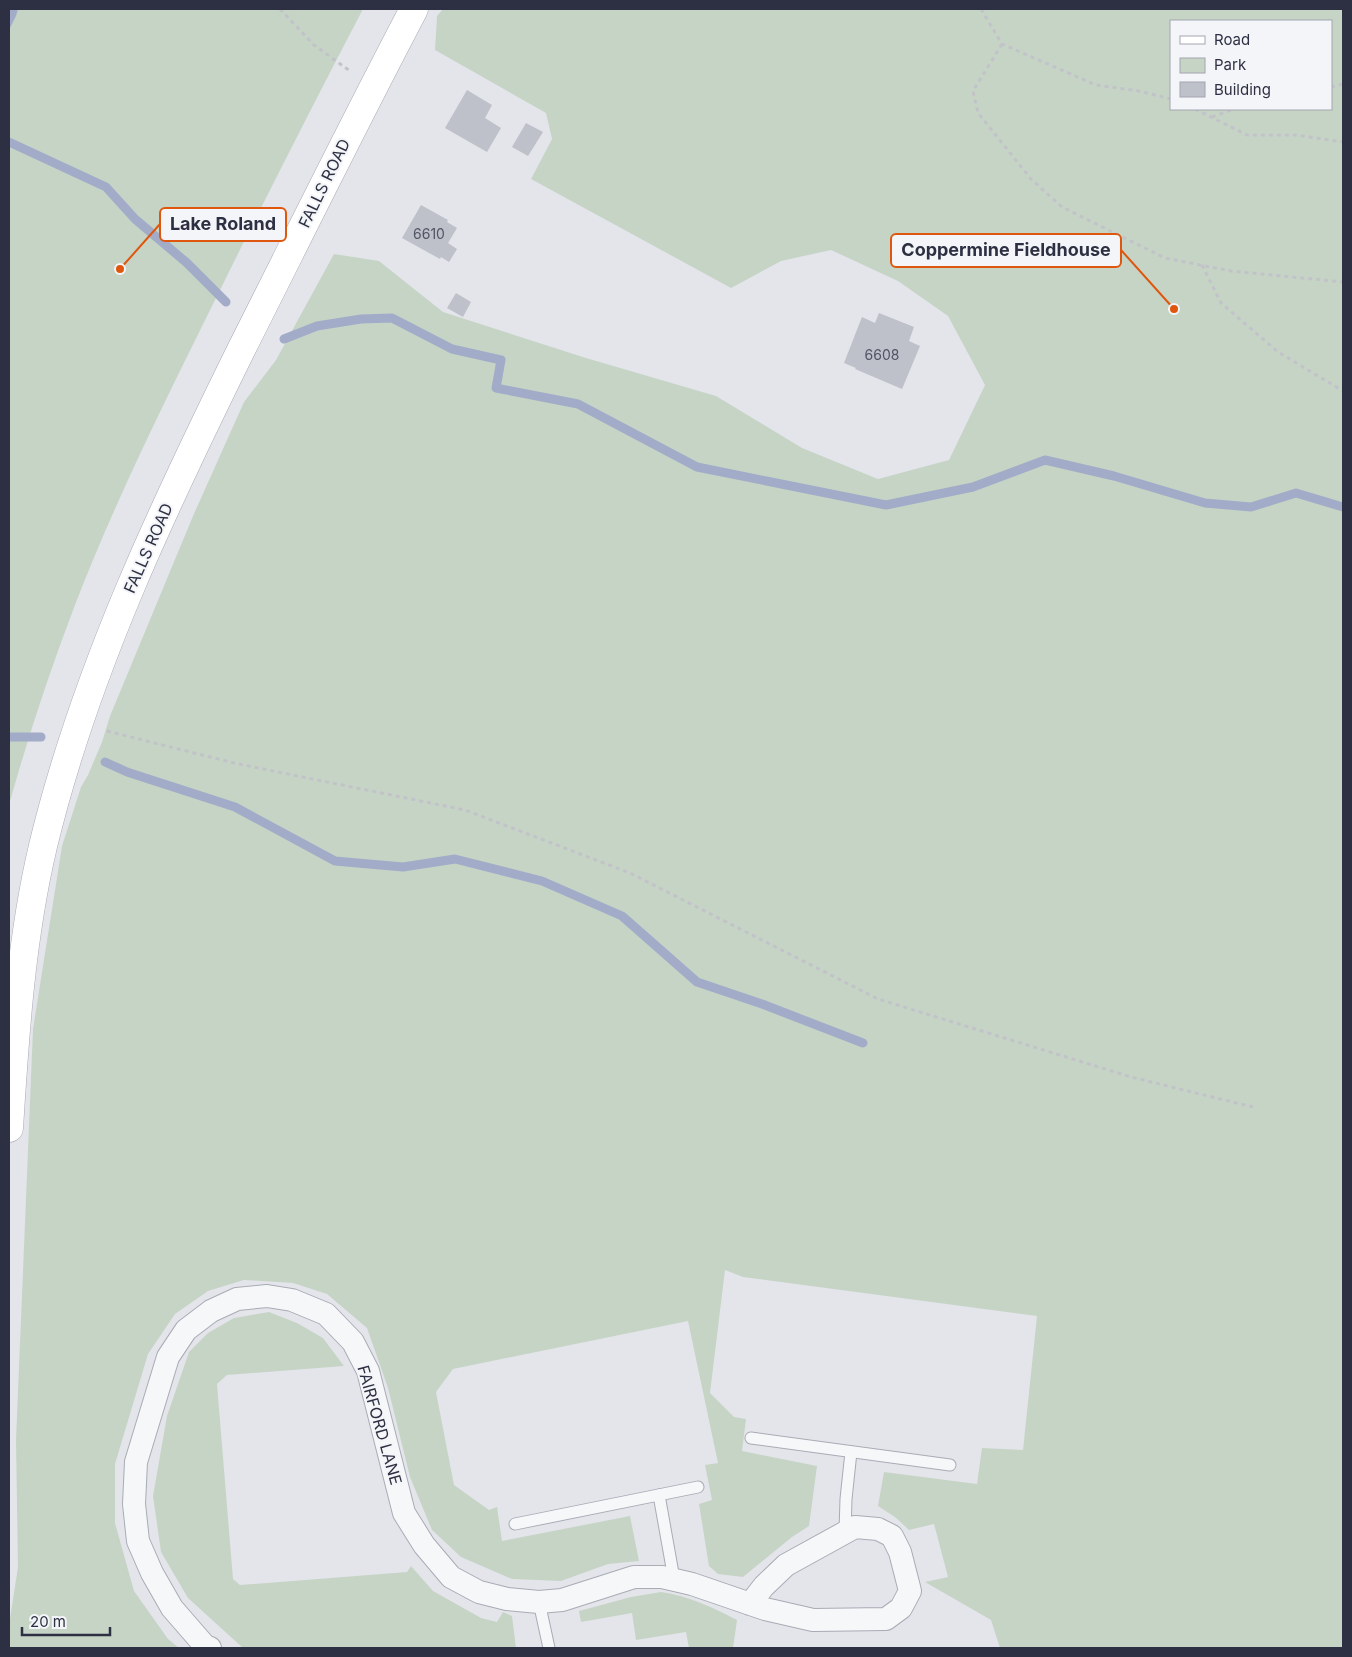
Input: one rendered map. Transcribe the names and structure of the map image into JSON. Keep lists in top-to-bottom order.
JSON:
{
  "streets": {
    "main road": ["FALLS ROAD"],
    "street": ["FAIRFORD LANE"]
  },
  "places": ["Lake Roland", "Coppermine Fieldhouse"],
  "house_numbers": ["6610", "6608"],
  "legend": ["Road", "Park", "Building"],
  "scale_bar": "20 m"
}
